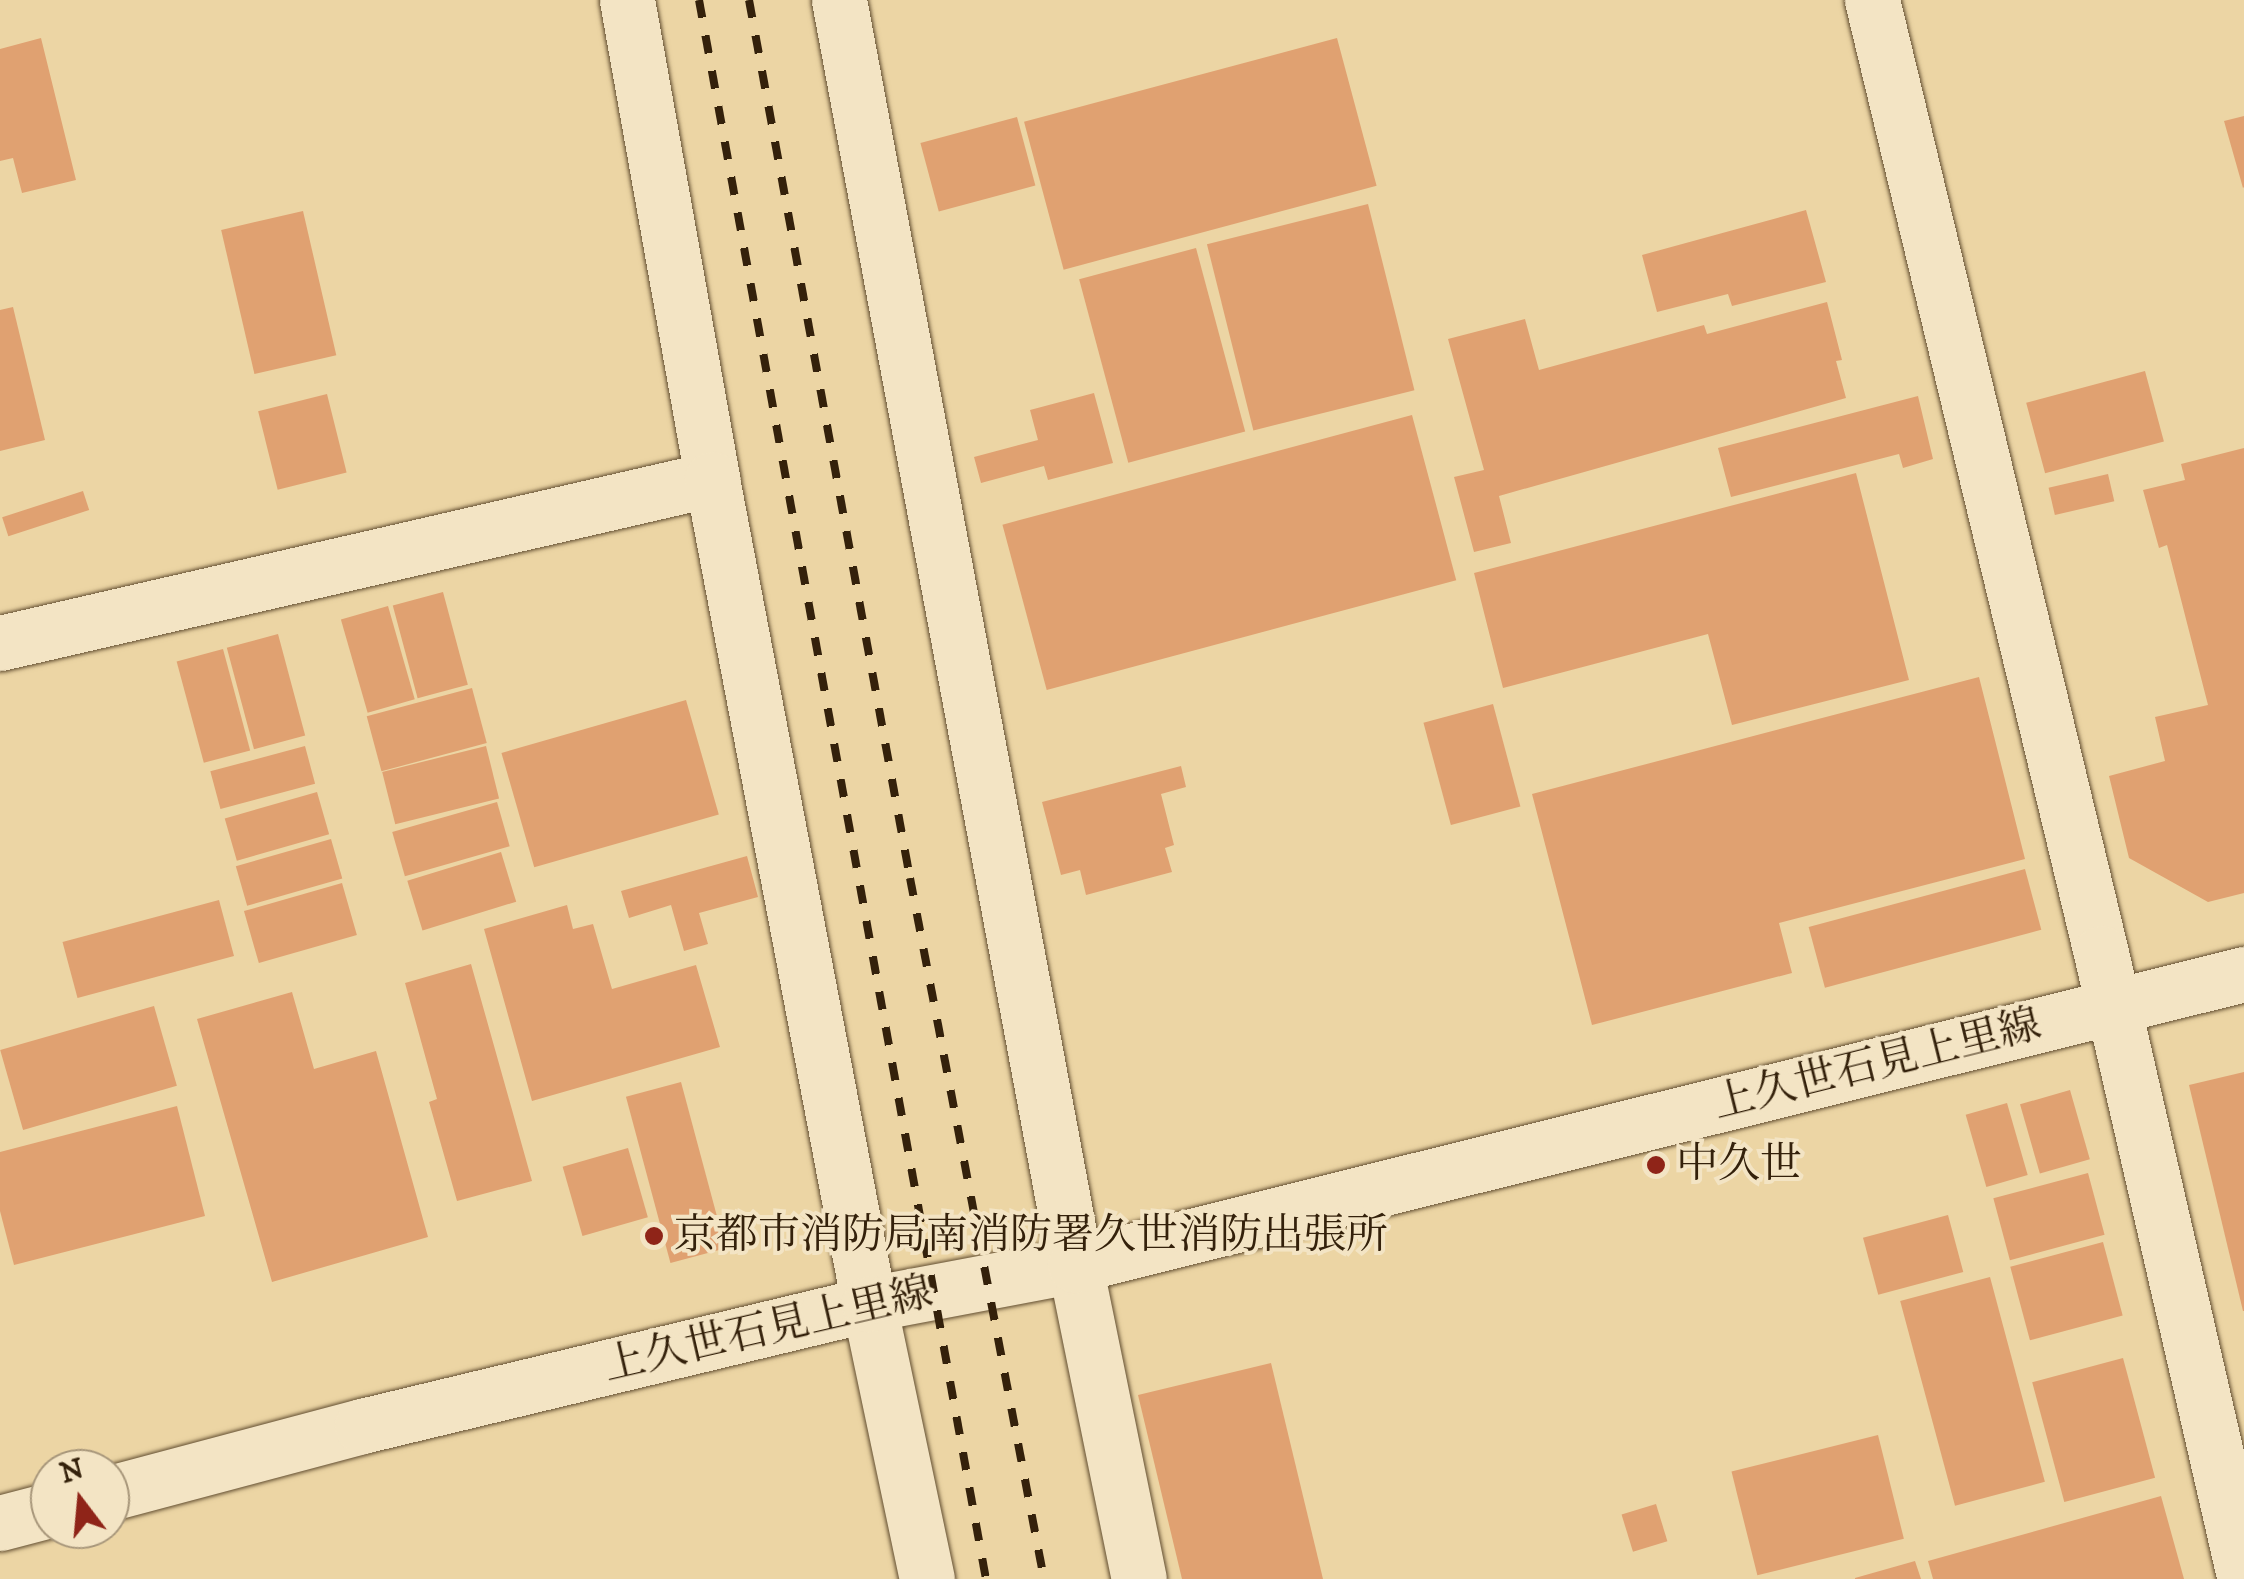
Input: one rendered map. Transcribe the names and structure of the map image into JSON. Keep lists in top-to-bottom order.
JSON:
{
  "streets": {
    "street": ["上久世石見上里線"]
  },
  "places": ["中久世", "京都市消防局南消防署久世消防出張所"],
  "north": "top"
}
